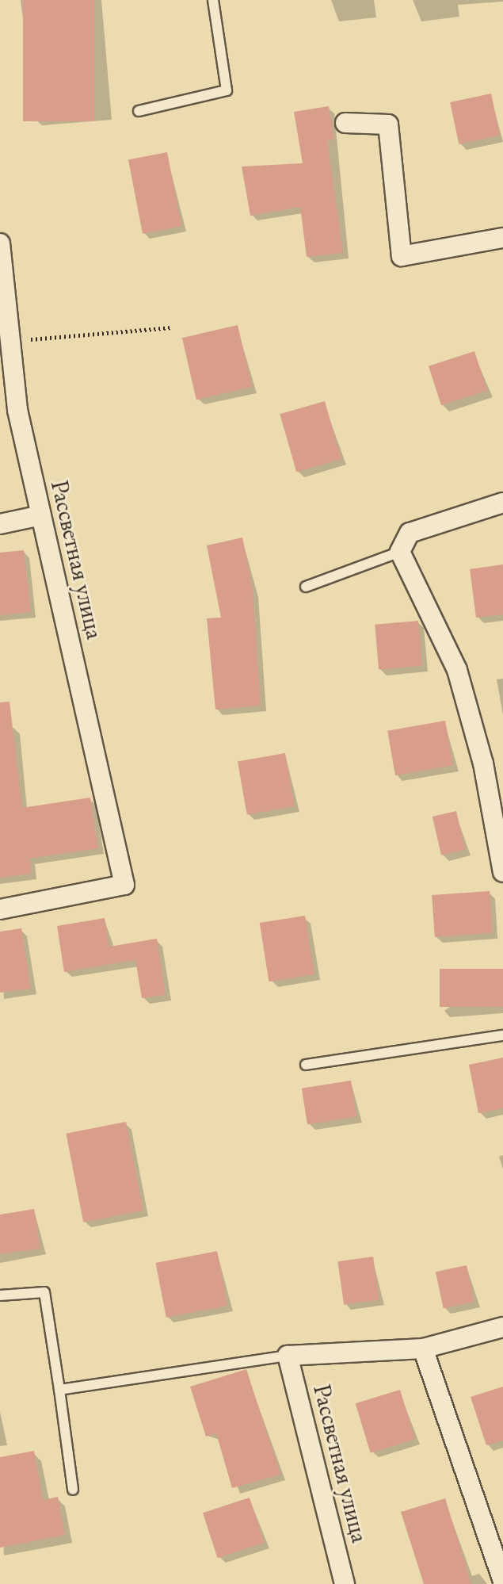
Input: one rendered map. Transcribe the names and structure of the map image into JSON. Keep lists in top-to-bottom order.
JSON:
{
  "streets": {
    "street": ["Рассветная улица"]
  }
}
